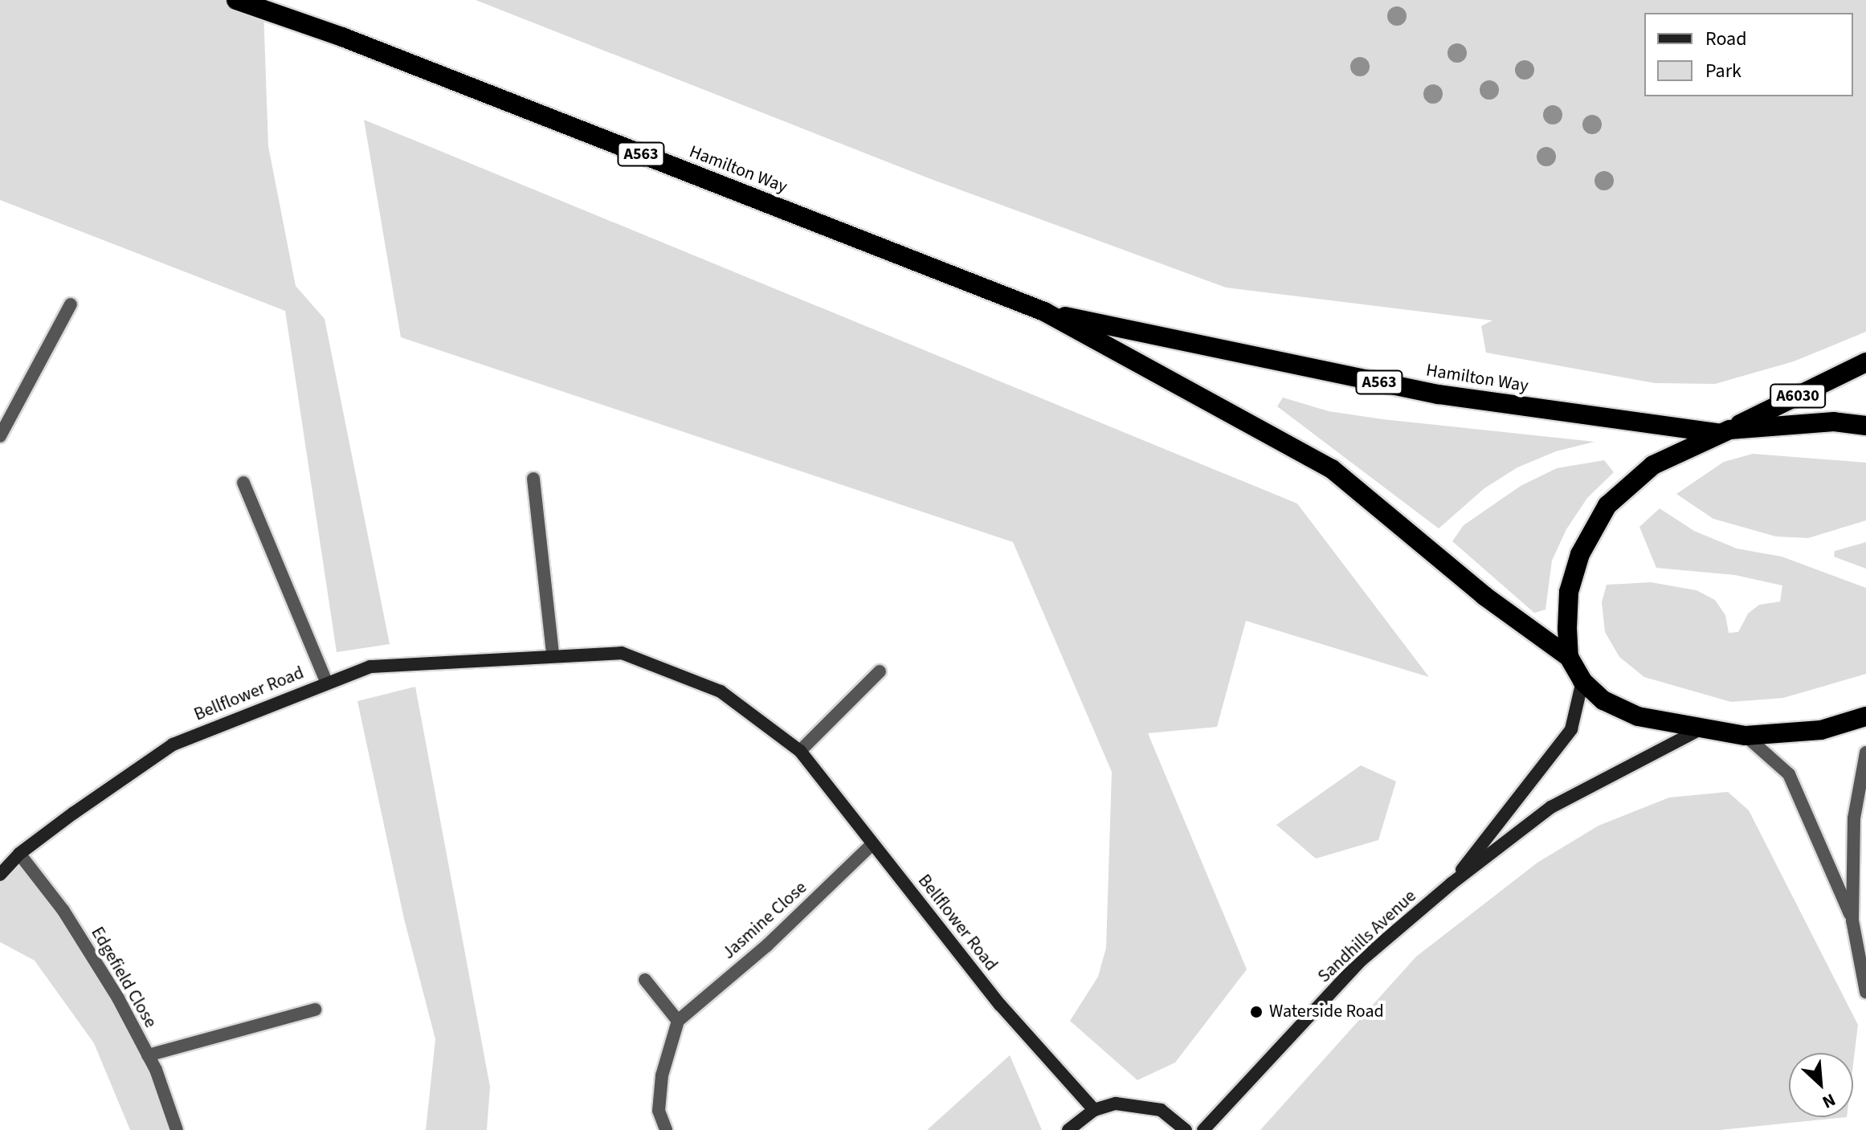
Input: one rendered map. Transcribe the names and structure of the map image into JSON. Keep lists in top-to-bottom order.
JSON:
{
  "streets": {
    "highway": ["A563", "Hamilton Way", "A6030"],
    "street": [
      "Bellflower Road",
      "Jasmine Close",
      "Sandhills Avenue",
      "Edgefield Close"
    ]
  },
  "crossings": [
    ["A563", "Hamilton Way"],
    ["A563", "A6030"],
    ["A563", "Sandhills Avenue"],
    ["Hamilton Way", "A6030"],
    ["Bellflower Road", "Jasmine Close"],
    ["Bellflower Road", "Edgefield Close"]
  ],
  "places": ["Waterside Road"],
  "legend": ["Road", "Park"],
  "north": "bottom right"
}
